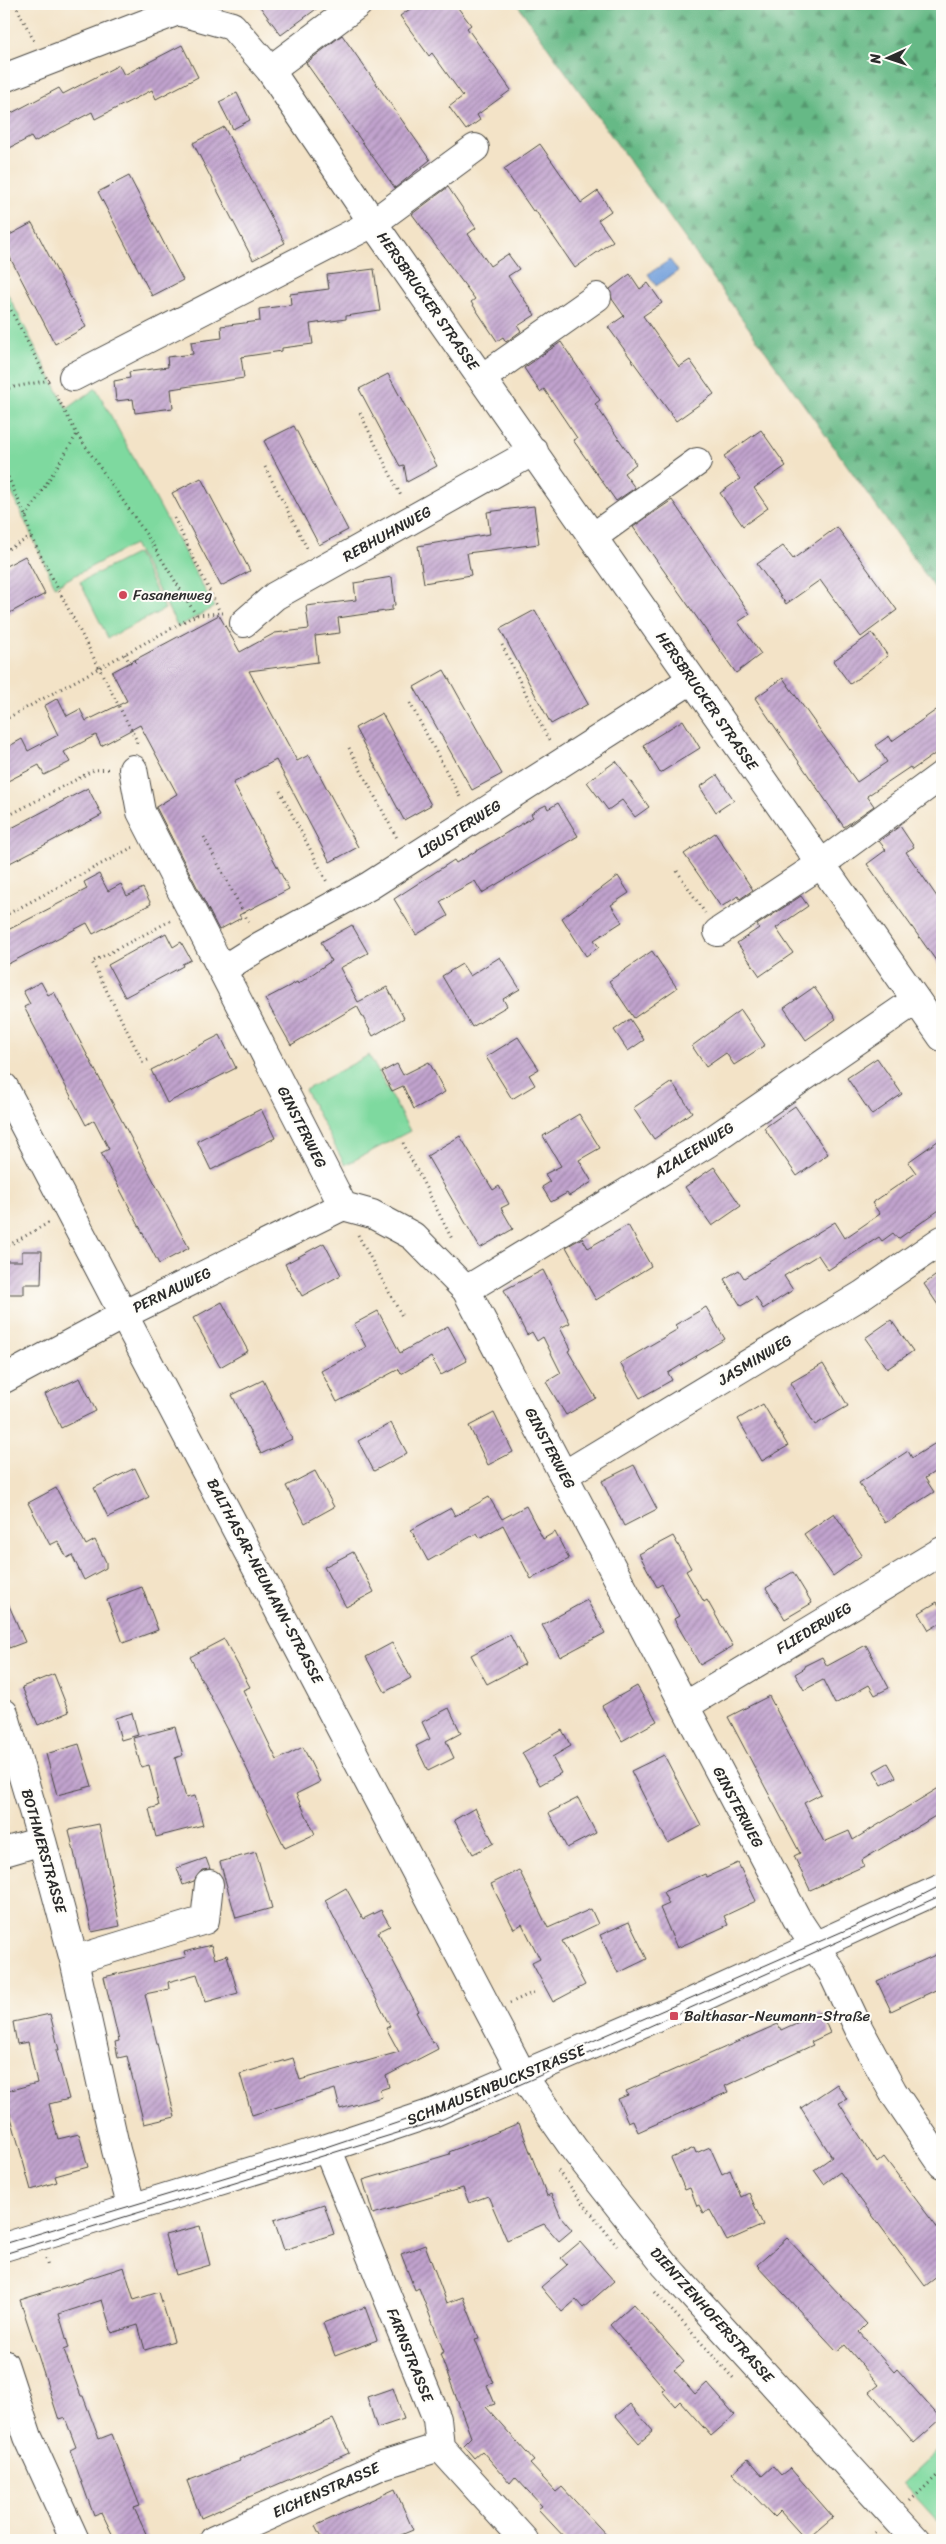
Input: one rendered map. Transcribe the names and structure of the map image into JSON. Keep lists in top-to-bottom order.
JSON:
{
  "streets": {
    "street": [
      "HERSBRUCKER STRASSE",
      "REBHUHNWEG",
      "LIGUSTERWEG",
      "GINSTERWEG",
      "AZALEENWEG",
      "PERNAUWEG",
      "JASMINWEG",
      "BALTHASAR-NEUMANN-STRASSE",
      "FLIEDERWEG",
      "BOTHMERSTRASSE",
      "SCHMAUSENBUCKSTRASSE",
      "DIENTZENHOFERSTRASSE",
      "FARNSTRASSE",
      "EICHENSTRASSE"
    ]
  },
  "crossings": [
    ["HERSBRUCKER STRASSE", "REBHUHNWEG"],
    ["HERSBRUCKER STRASSE", "LIGUSTERWEG"],
    ["HERSBRUCKER STRASSE", "AZALEENWEG"],
    ["LIGUSTERWEG", "GINSTERWEG"],
    ["GINSTERWEG", "AZALEENWEG"],
    ["GINSTERWEG", "PERNAUWEG"],
    ["GINSTERWEG", "JASMINWEG"],
    ["GINSTERWEG", "FLIEDERWEG"],
    ["GINSTERWEG", "SCHMAUSENBUCKSTRASSE"],
    ["PERNAUWEG", "BALTHASAR-NEUMANN-STRASSE"],
    ["BALTHASAR-NEUMANN-STRASSE", "SCHMAUSENBUCKSTRASSE"],
    ["BALTHASAR-NEUMANN-STRASSE", "DIENTZENHOFERSTRASSE"],
    ["BOTHMERSTRASSE", "SCHMAUSENBUCKSTRASSE"],
    ["SCHMAUSENBUCKSTRASSE", "DIENTZENHOFERSTRASSE"],
    ["SCHMAUSENBUCKSTRASSE", "FARNSTRASSE"],
    ["FARNSTRASSE", "EICHENSTRASSE"]
  ],
  "places": {
    "other": ["Fasanenweg"],
    "transit": ["Balthasar-Neumann-Straße"]
  },
  "north": "left"
}
